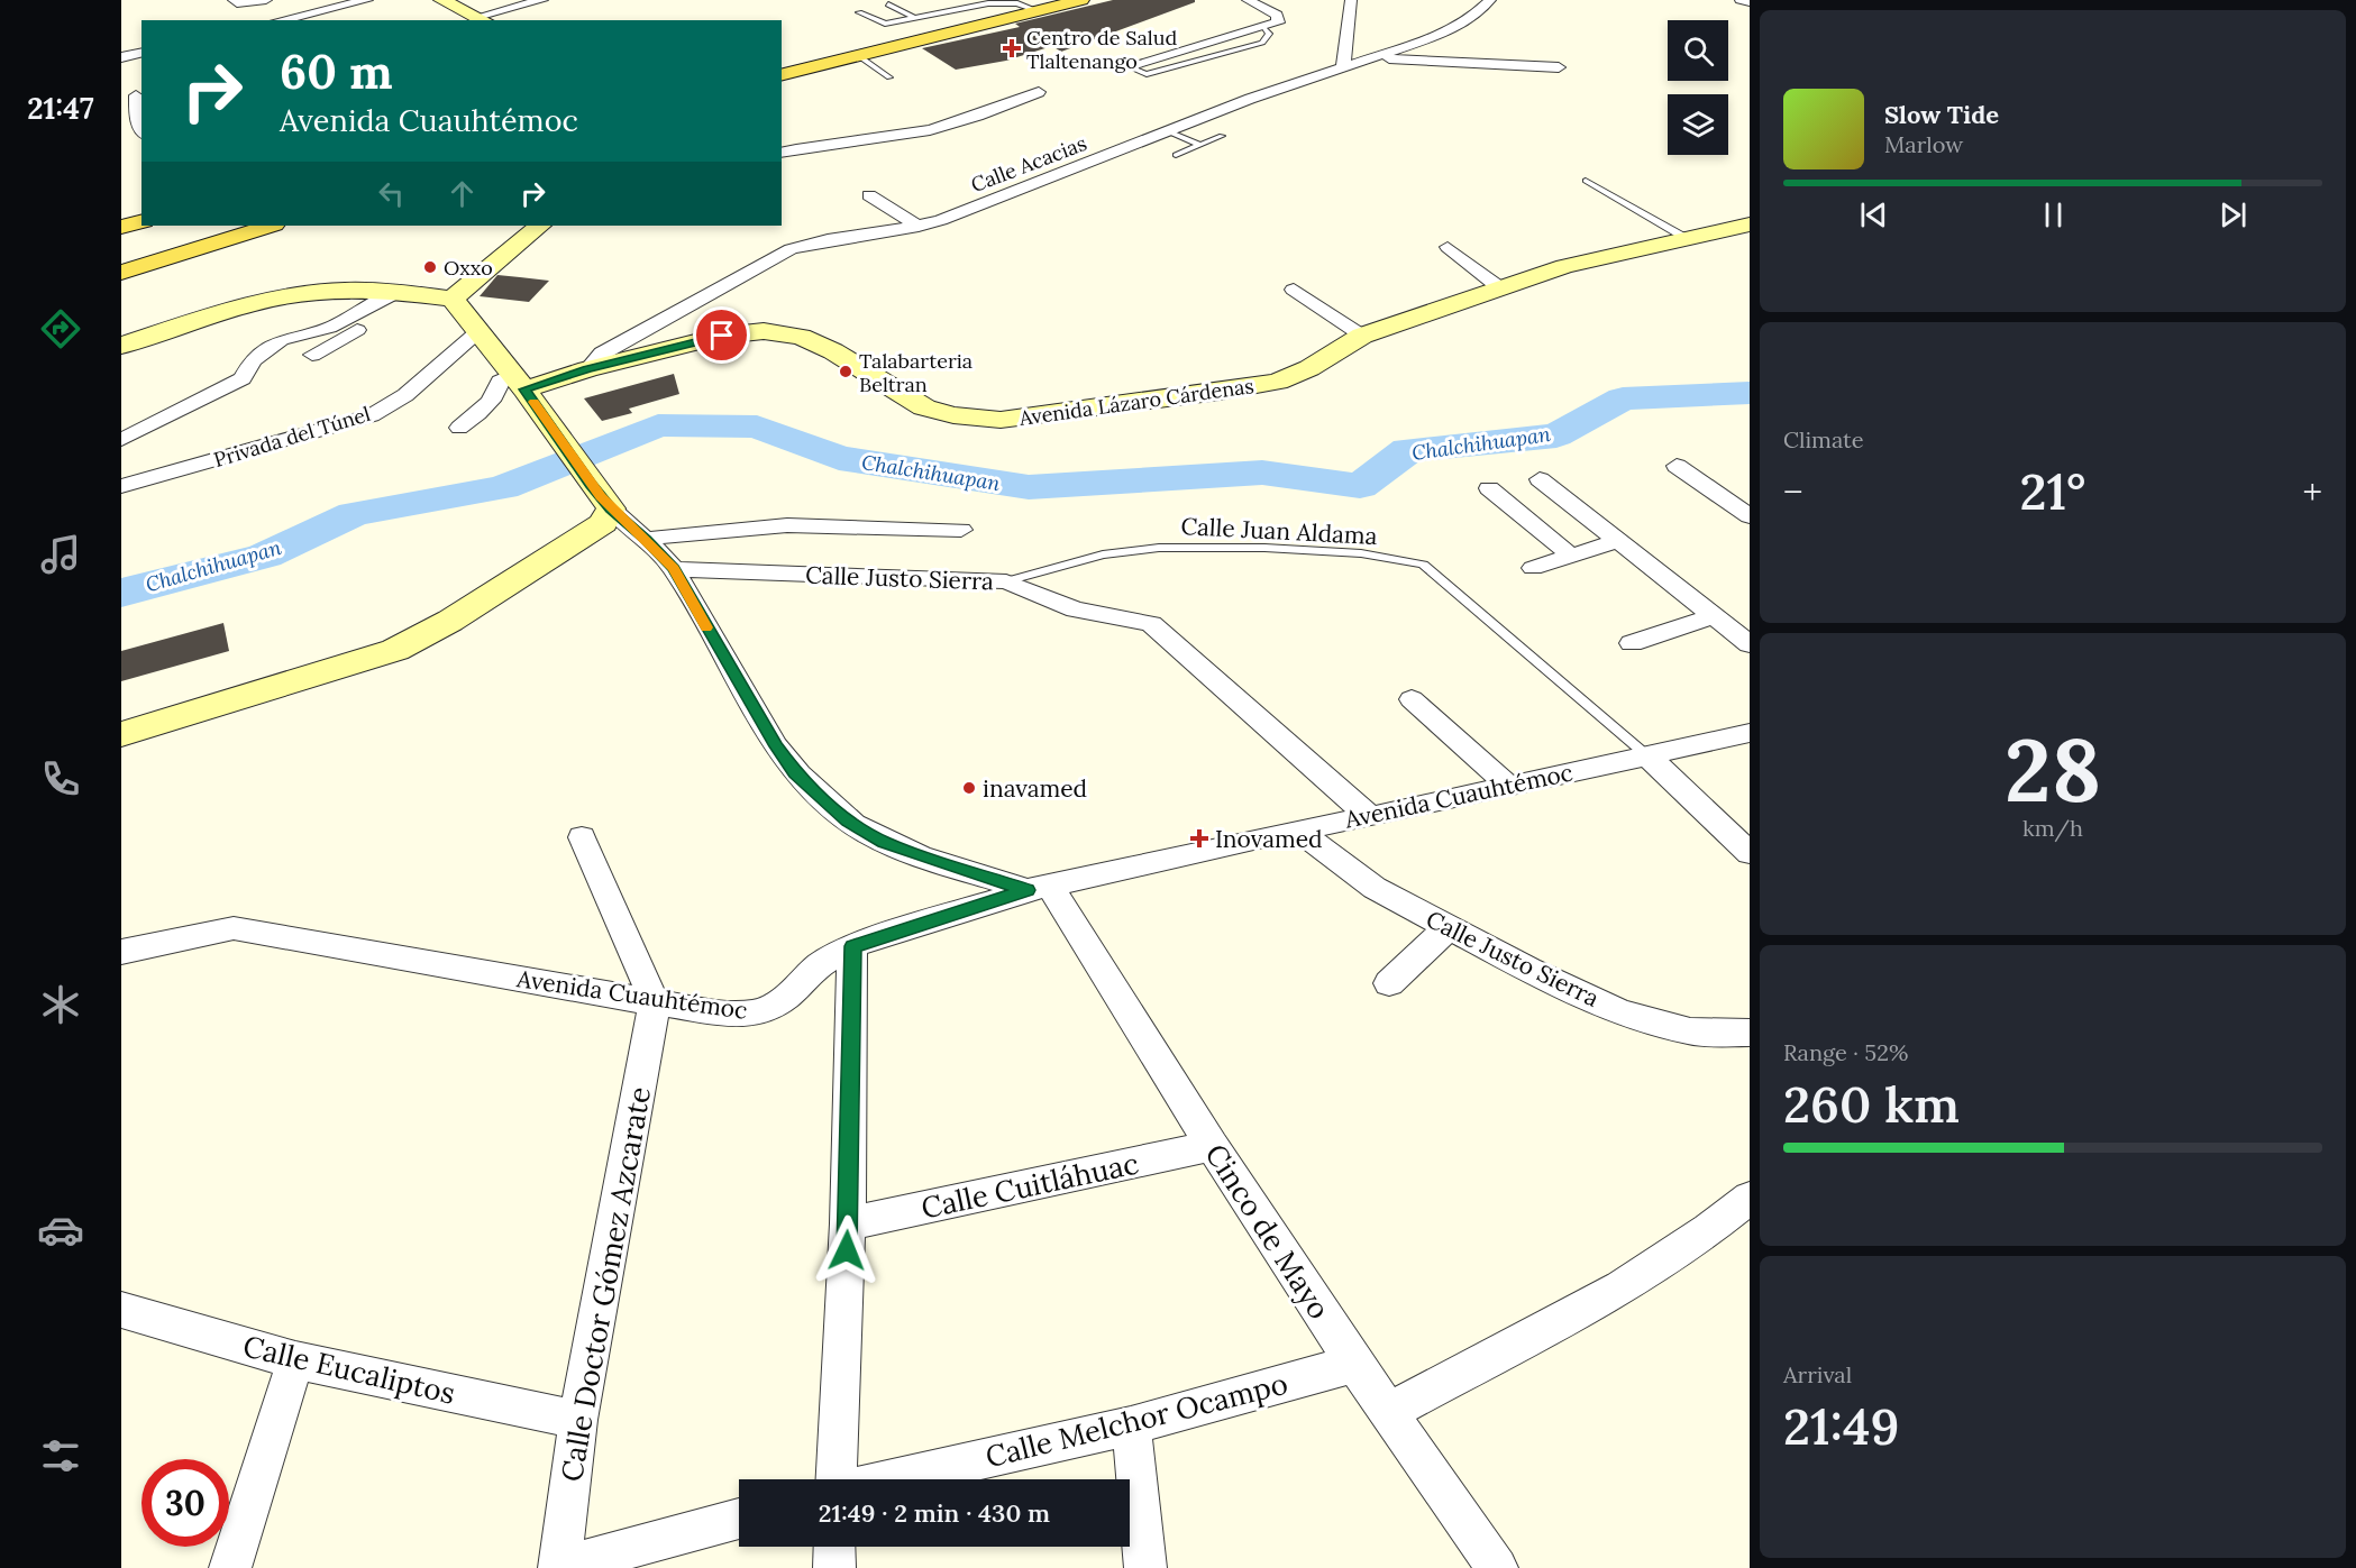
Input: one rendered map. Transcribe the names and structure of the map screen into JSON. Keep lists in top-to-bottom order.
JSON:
{
  "streets": {
    "street": [
      "Calle Acacias",
      "Avenida Lázaro Cárdenas",
      "Privada del Túnel",
      "Calle Justo Sierra",
      "Avenida Cuauhtémoc",
      "Calle Cuitláhuac",
      "Cinco de Mayo",
      "Calle Doctor Gómez Azcarate",
      "Calle Eucaliptos",
      "Calle Melchor Ocampo"
    ],
    "lane": ["Calle Juan Aldama"]
  },
  "crossings": [
    ["Calle Acacias", "Avenida Lázaro Cárdenas"],
    ["Calle Juan Aldama", "Calle Justo Sierra"],
    ["Calle Juan Aldama", "Avenida Cuauhtémoc"],
    ["Calle Justo Sierra", "Avenida Cuauhtémoc"],
    ["Avenida Cuauhtémoc", "Cinco de Mayo"],
    ["Avenida Cuauhtémoc", "Calle Doctor Gómez Azcarate"],
    ["Calle Cuitláhuac", "Cinco de Mayo"],
    ["Cinco de Mayo", "Calle Melchor Ocampo"],
    ["Calle Doctor Gómez Azcarate", "Calle Eucaliptos"]
  ],
  "water": ["Chalchihuapan"],
  "places": {
    "health": ["Centro de Salud Tlaltenango", "Inovamed"],
    "other": ["Oxxo", "Talabarteria Beltran", "inavamed"]
  },
  "page": {
    "tabs": "21:47",
    "turn": ["60 m", "Avenida Cuauhtémoc"],
    "song": ["Slow Tide", "Marlow"],
    "tile": [
      "Climate",
      ["28", "km/h"],
      ["Range · 52%", "260 km"],
      ["Arrival", "21:49"]
    ],
    "heat": ["−", "21°", "+"],
    "limit": "30",
    "trip": "21:49 · 2 min · 430 m"
  }
}
